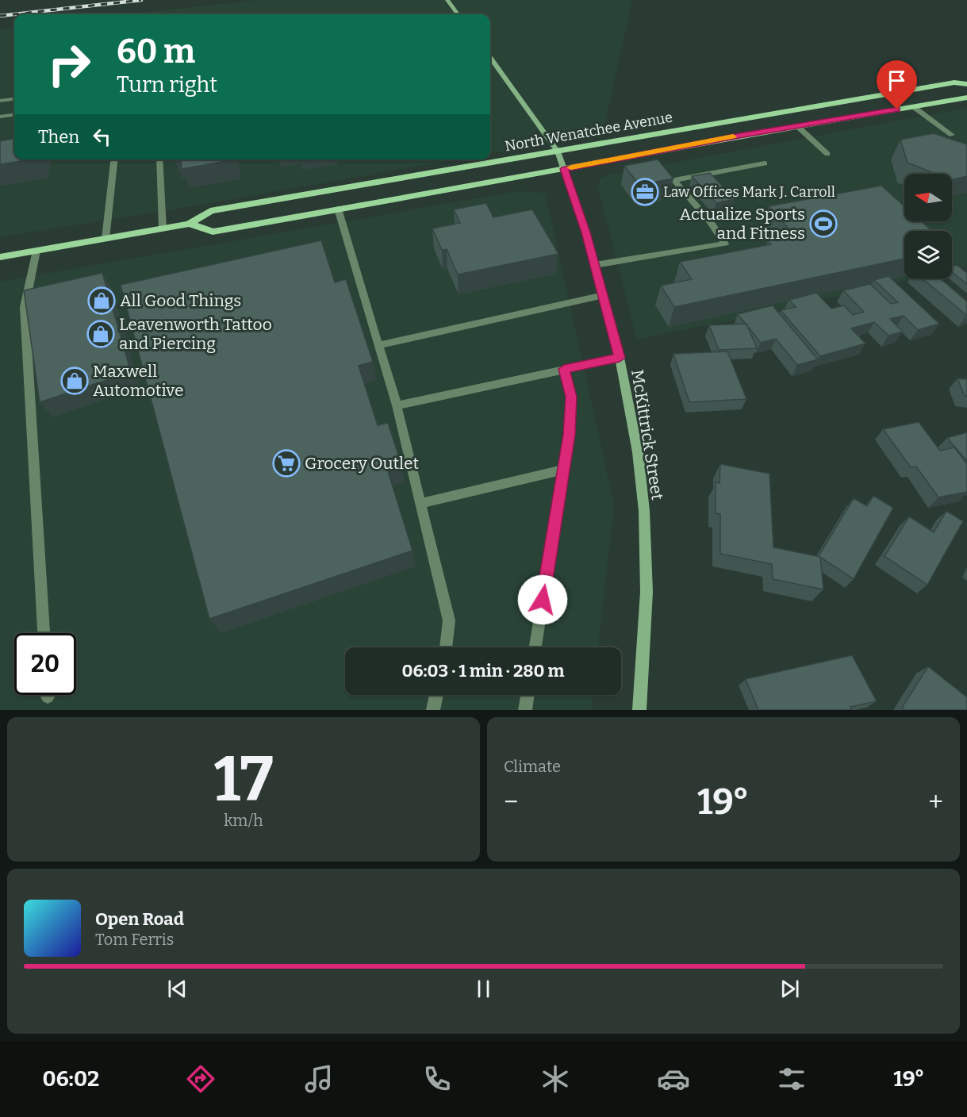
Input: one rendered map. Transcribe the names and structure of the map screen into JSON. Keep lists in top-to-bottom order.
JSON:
{
  "streets": {
    "main road": ["North Wenatchee Avenue"],
    "street": ["McKittrick Street"]
  },
  "crossings": [
    ["North Wenatchee Avenue", "McKittrick Street"]
  ],
  "places": {
    "office": ["Law Offices Mark J. Carroll"],
    "sports": ["Actualize Sports and Fitness"],
    "shop": ["All Good Things", "Leavenworth Tattoo and Piercing", "Maxwell Automotive"],
    "supermarket": ["Grocery Outlet"]
  },
  "north": "left",
  "page": {
    "turn": ["60 m", "Turn right"],
    "then": "Then",
    "limit": "20",
    "trip": "06:03 · 1 min · 280 m",
    "tile": [
      ["17", "km/h"],
      "Climate"
    ],
    "heat": ["−", "19°", "+"],
    "song": ["Open Road", "Tom Ferris"],
    "tabs": ["06:02", "19°"]
  }
}
